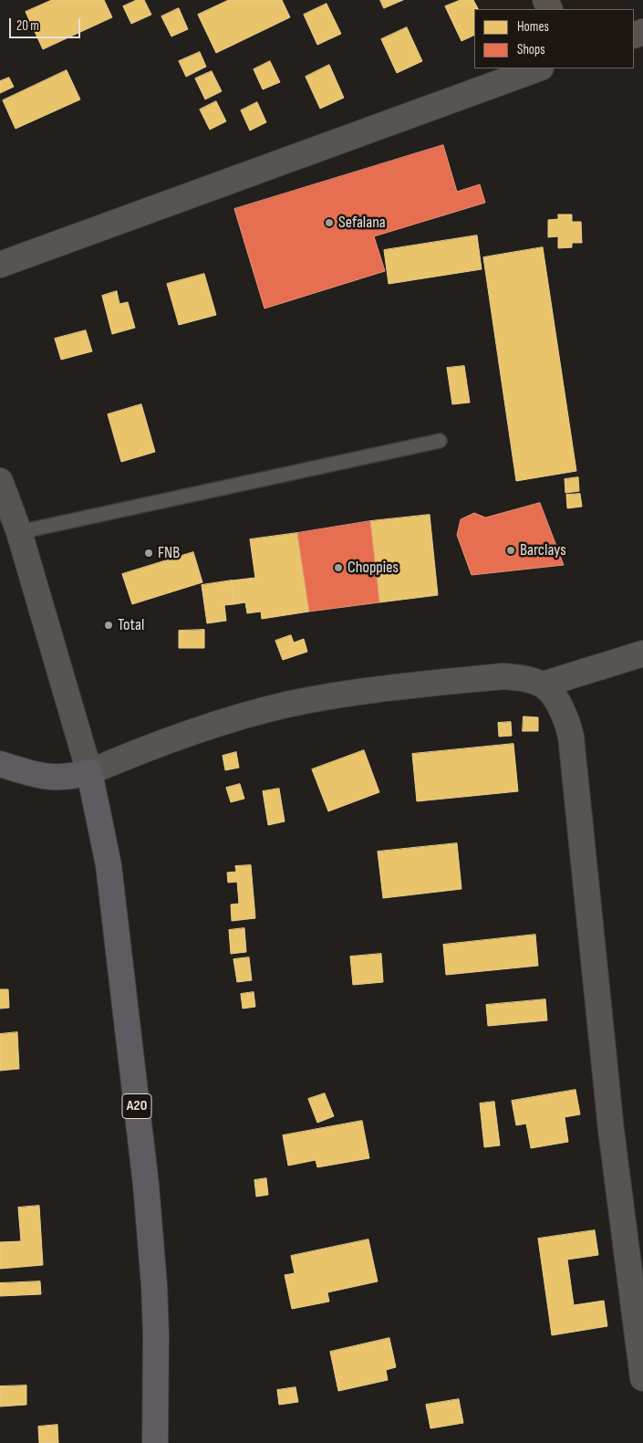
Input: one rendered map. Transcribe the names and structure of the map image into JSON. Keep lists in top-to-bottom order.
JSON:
{
  "streets": {
    "main road": ["A20"]
  },
  "places": [
    "Sefalana",
    "Barclays",
    "FNB",
    "Choppies",
    "Total"
  ],
  "legend": ["Homes", "Shops"],
  "scale_bar": "20 m"
}
